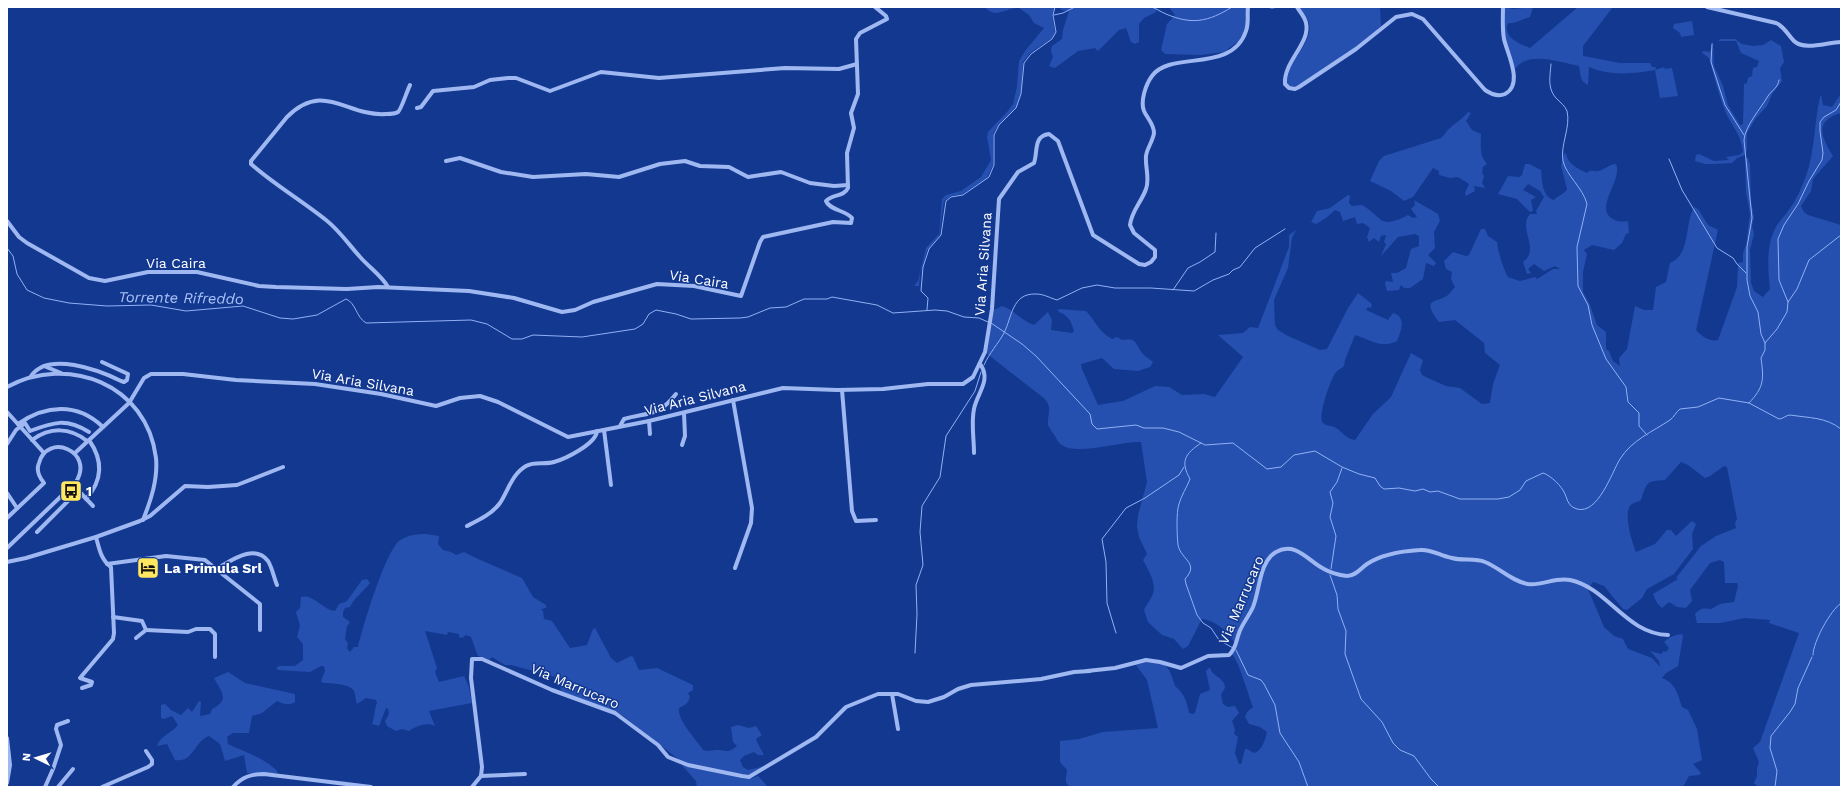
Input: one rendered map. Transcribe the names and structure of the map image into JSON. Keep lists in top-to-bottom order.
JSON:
{
  "streets": {
    "street": ["Via Caira", "Via Aria Silvana", "Via Marrucaro"]
  },
  "water": ["Torrente Rifreddo"],
  "places": {
    "bus stop": ["1"],
    "hotel": ["La Primula Srl"]
  },
  "north": "left"
}
